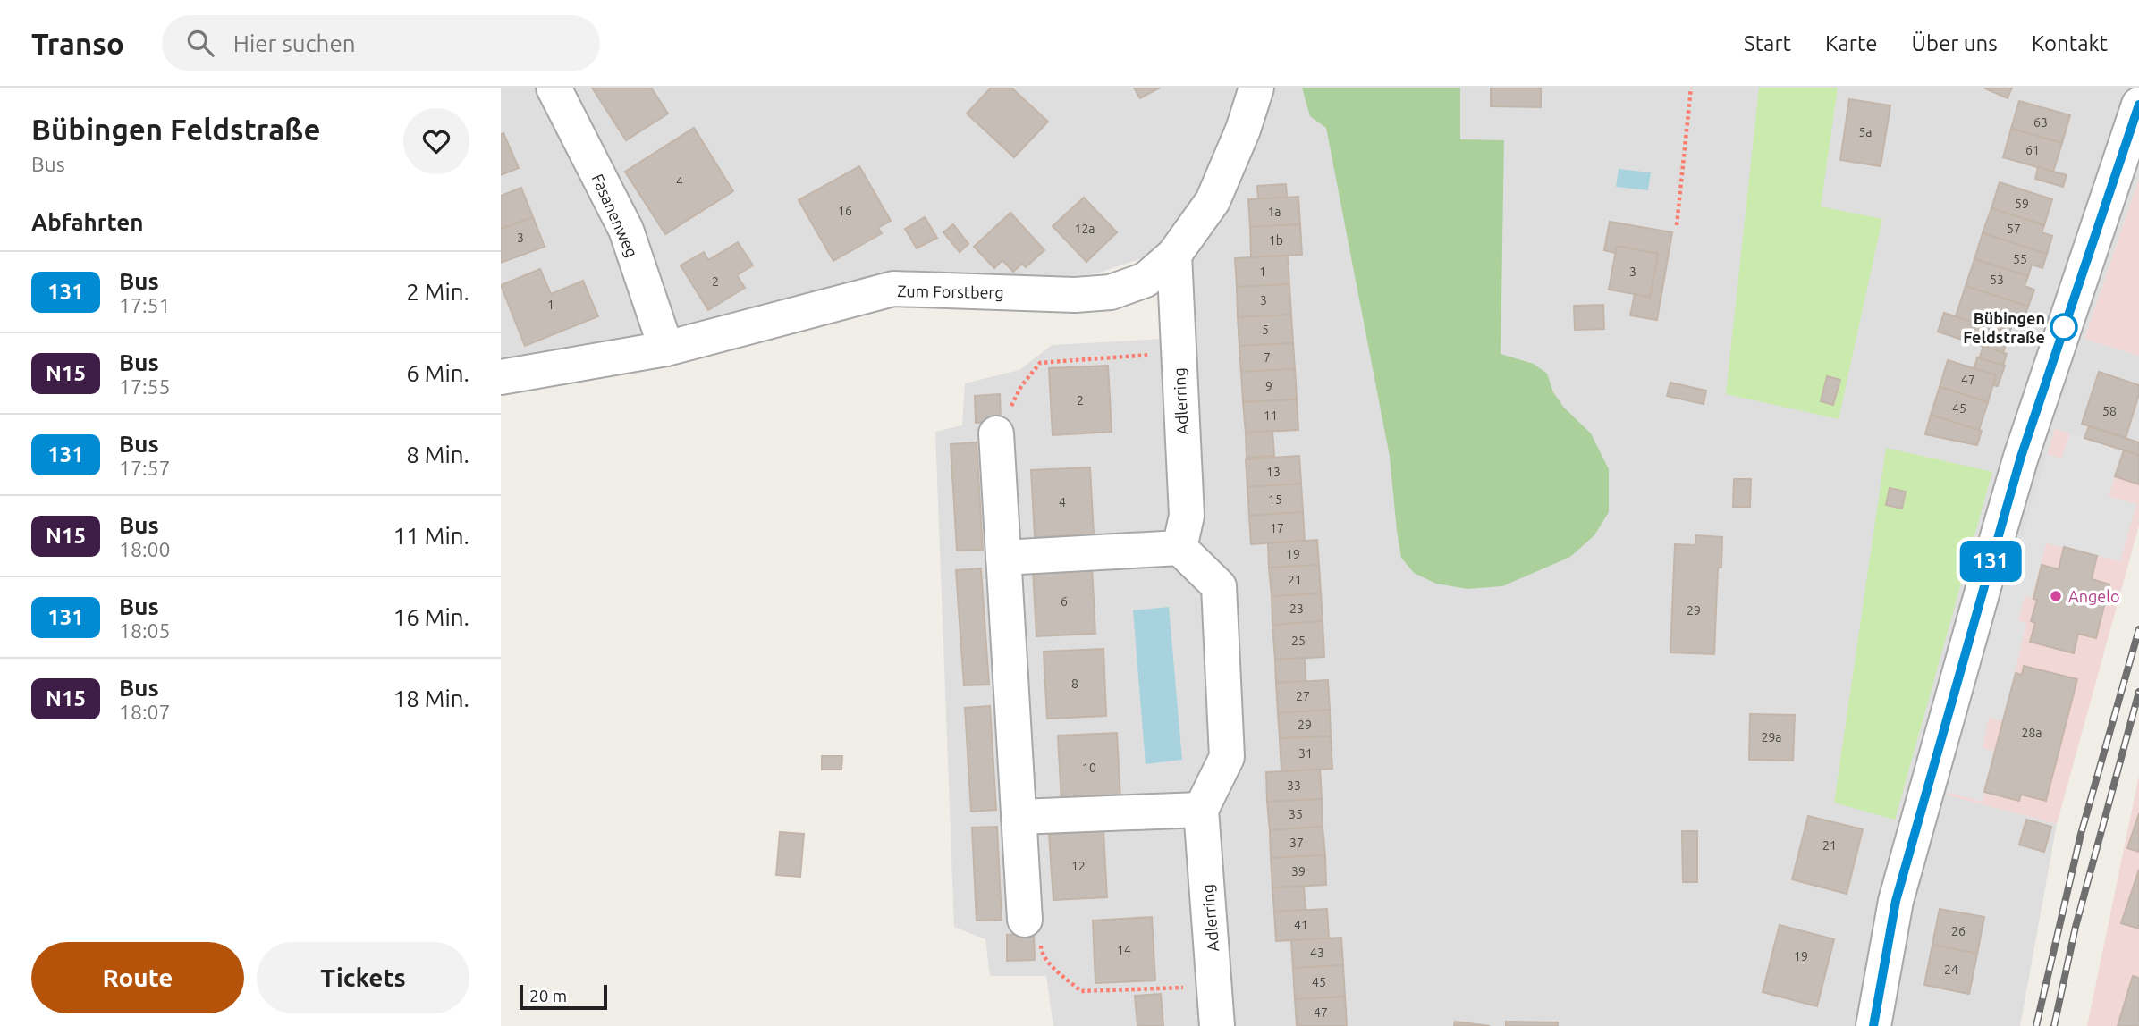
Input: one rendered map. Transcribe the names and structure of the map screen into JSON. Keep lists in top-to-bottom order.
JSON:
{
  "streets": {
    "street": ["Fasanenweg", "Zum Forstberg", "Adlerring"]
  },
  "crossings": [
    ["Fasanenweg", "Zum Forstberg"],
    ["Zum Forstberg", "Adlerring"]
  ],
  "places": ["Bübingen Feldstraße", "Angelo"],
  "lines": ["bus line 131"],
  "house_numbers": [
    "63",
    "5a",
    "61",
    "4",
    "59",
    "16",
    "1a",
    "12a",
    "57",
    "3",
    "1b",
    "55",
    "1",
    "3",
    "53",
    "2",
    "3",
    "1",
    "5",
    "7",
    "47",
    "9",
    "2",
    "45",
    "58",
    "11",
    "13",
    "15",
    "4",
    "17",
    "19",
    "21",
    "6",
    "23",
    "29",
    "25",
    "8",
    "27",
    "29",
    "28a",
    "29a",
    "31",
    "10",
    "33",
    "35",
    "37",
    "21",
    "12",
    "39",
    "41",
    "26",
    "14",
    "43",
    "19",
    "24",
    "45",
    "47"
  ],
  "scale_bar": "20 m",
  "page": {
    "header": "Transo",
    "search": "Hier suchen",
    "nav": [
      "Start",
      "Karte",
      "Über uns",
      "Kontakt"
    ],
    "heading": [
      ["Bübingen Feldstraße", "Bus"],
      "Abfahrten"
    ],
    "on_map": "131",
    "list": [
      {
        "mark": "131",
        "name": "Bus",
        "note": "17:51",
        "value": "2 Min."
      },
      {
        "mark": "N15",
        "name": "Bus",
        "note": "17:55",
        "value": "6 Min."
      },
      {
        "mark": "131",
        "name": "Bus",
        "note": "17:57",
        "value": "8 Min."
      },
      {
        "mark": "N15",
        "name": "Bus",
        "note": "18:00",
        "value": "11 Min."
      },
      {
        "mark": "131",
        "name": "Bus",
        "note": "18:05",
        "value": "16 Min."
      },
      {
        "mark": "N15",
        "name": "Bus",
        "note": "18:07",
        "value": "18 Min."
      }
    ],
    "buttons": ["Route", "Tickets"],
    "scale": "20 m"
  }
}
